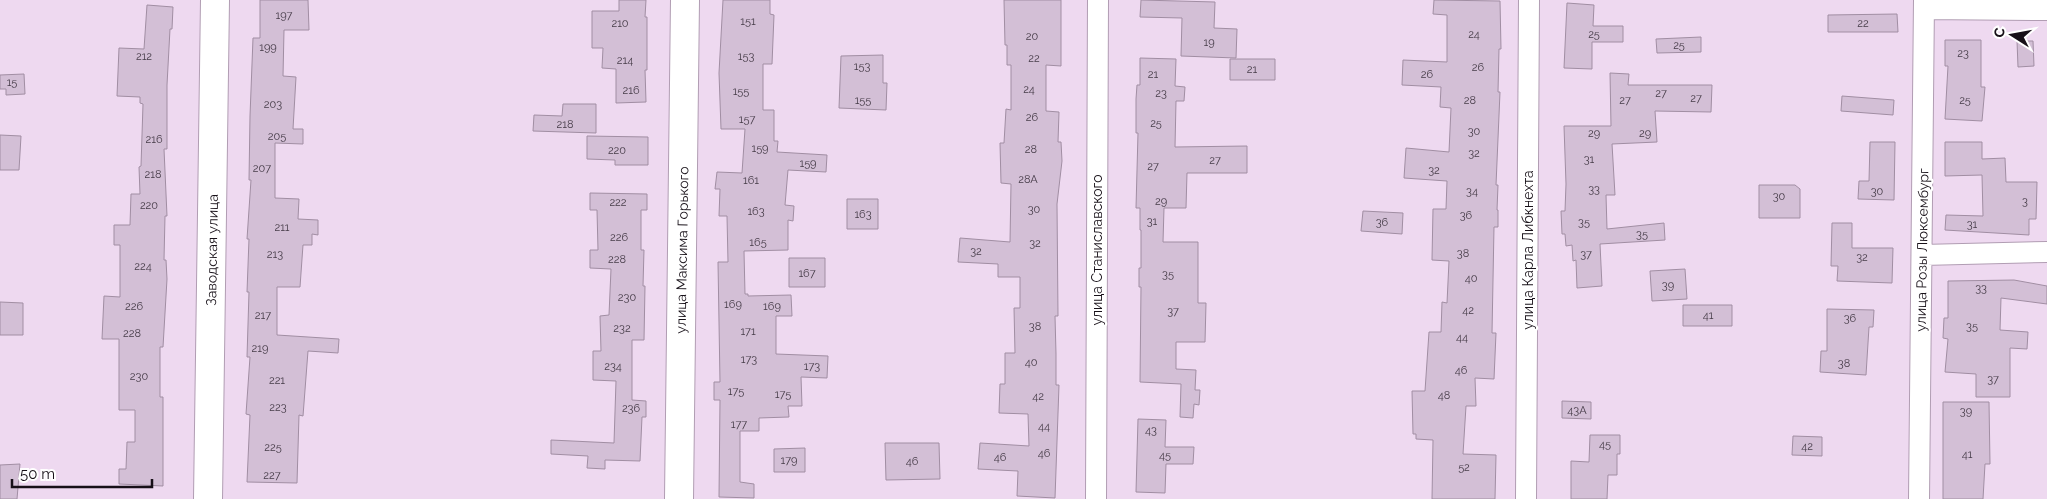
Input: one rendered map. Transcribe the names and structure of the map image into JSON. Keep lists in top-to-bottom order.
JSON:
{
  "streets": {
    "main road": ["Заводская улица", "улица Максима Горького"],
    "street": ["улица Станиславского", "улица Карла Либкнехта", "улица Розы Люксембург"]
  },
  "house_numbers": [
    "197",
    "151",
    "210",
    "22",
    "24",
    "25",
    "20",
    "19",
    "25",
    "199",
    "23",
    "212",
    "153",
    "22",
    "214",
    "153",
    "26",
    "21",
    "21",
    "26",
    "15",
    "24",
    "216",
    "155",
    "23",
    "27",
    "27",
    "155",
    "28",
    "27",
    "25",
    "203",
    "26",
    "157",
    "25",
    "218",
    "30",
    "29",
    "29",
    "205",
    "216",
    "159",
    "28",
    "220",
    "32",
    "31",
    "27",
    "159",
    "27",
    "207",
    "32",
    "218",
    "28А",
    "161",
    "33",
    "34",
    "30",
    "30",
    "29",
    "3",
    "222",
    "220",
    "30",
    "163",
    "163",
    "36",
    "31",
    "36",
    "35",
    "31",
    "211",
    "35",
    "226",
    "165",
    "32",
    "32",
    "38",
    "213",
    "37",
    "32",
    "228",
    "224",
    "167",
    "35",
    "40",
    "39",
    "33",
    "230",
    "169",
    "226",
    "169",
    "42",
    "37",
    "217",
    "41",
    "36",
    "38",
    "35",
    "232",
    "171",
    "228",
    "44",
    "219",
    "173",
    "40",
    "38",
    "234",
    "173",
    "46",
    "230",
    "37",
    "221",
    "175",
    "175",
    "48",
    "42",
    "223",
    "236",
    "43А",
    "39",
    "177",
    "44",
    "43",
    "45",
    "42",
    "225",
    "46",
    "41",
    "45",
    "46",
    "179",
    "46",
    "52",
    "227"
  ],
  "scale_bar": "50 m",
  "north": "left"
}
